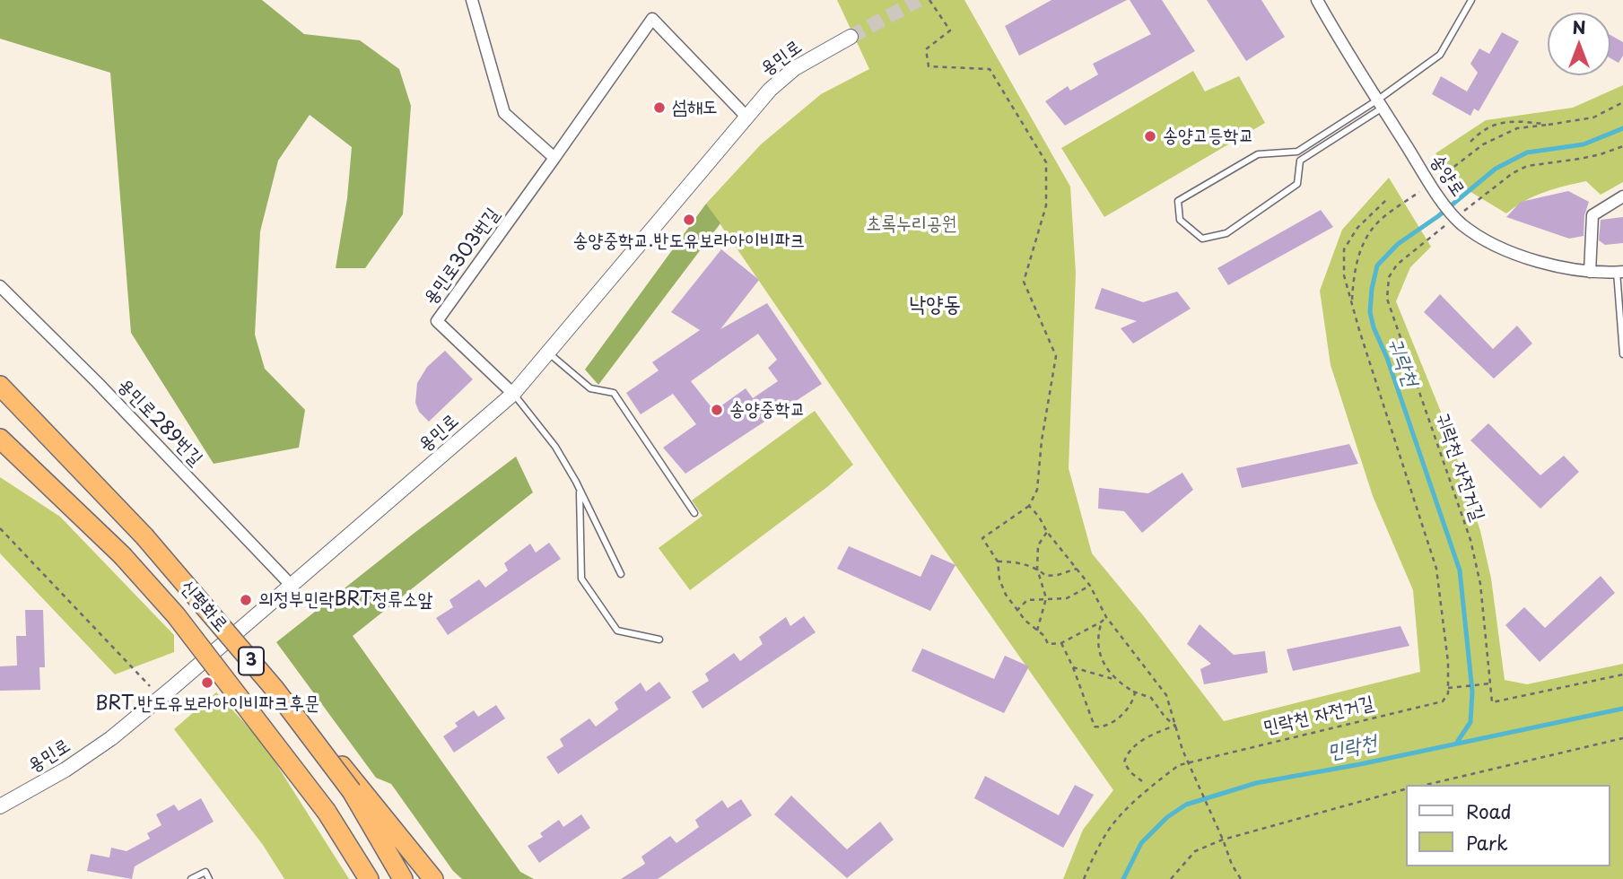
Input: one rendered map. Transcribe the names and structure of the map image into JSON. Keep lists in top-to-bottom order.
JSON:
{
  "streets": {
    "highway": ["신평화로", "3"],
    "street": [
      "용민로",
      "송양로",
      "용민로303번길",
      "용민로289번길"
    ],
    "path": ["귀락천 자전거길", "민락천 자전거길"]
  },
  "crossings": [
    ["용민로", "용민로303번길"],
    ["용민로", "용민로289번길"],
    ["송양로", "귀락천 자전거길"]
  ],
  "districts": ["낙양동"],
  "water": ["귀락천", "민락천"],
  "parks": ["초록누리공원"],
  "places": [
    "섬해도",
    "송양고등학교",
    "송양중학교.반도유보라아이비파크",
    "송양중학교",
    "의정부민락BRT정류소앞",
    "BRT.반도유보라아이비파크후문"
  ],
  "legend": ["Road", "Park"],
  "north": "top"
}
